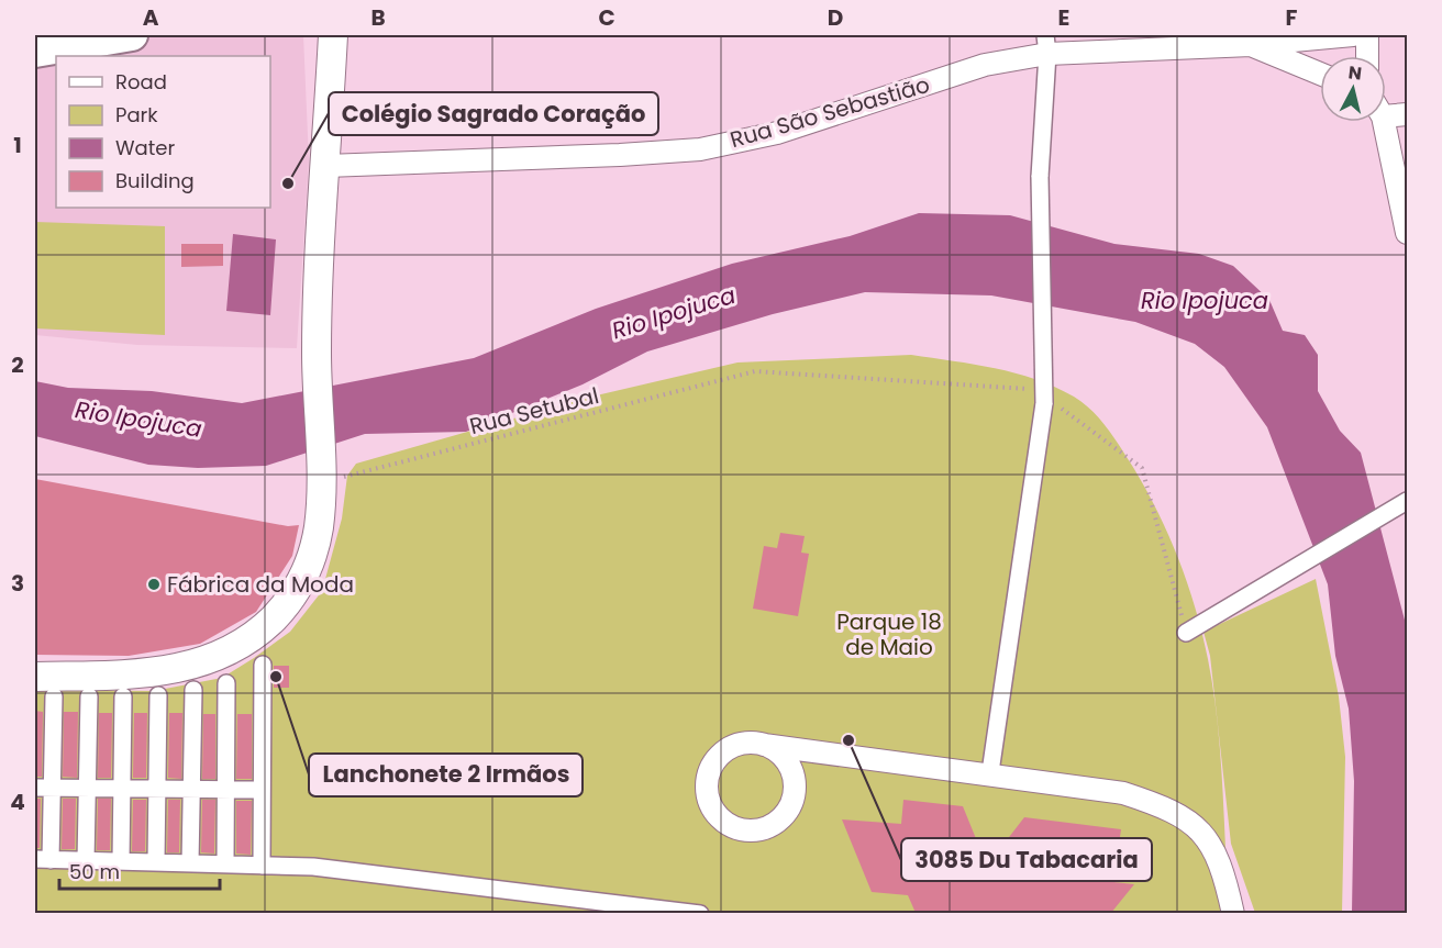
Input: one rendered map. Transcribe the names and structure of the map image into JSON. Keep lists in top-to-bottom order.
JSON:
{
  "streets": {
    "street": ["Rua São Sebastião"],
    "path": ["Rua Setubal"]
  },
  "water": ["Rio Ipojuca"],
  "parks": ["Parque 18 de Maio"],
  "places": [
    "Colégio Sagrado Coração",
    "Fábrica da Moda",
    "Lanchonete 2 Irmãos",
    "3085 Du Tabacaria"
  ],
  "legend": [
    "Road",
    "Park",
    "Water",
    "Building"
  ],
  "scale_bar": "50 m",
  "north": "top",
  "grid": {
    "columns": [
      "A",
      "B",
      "C",
      "D",
      "E",
      "F"
    ],
    "rows": [
      "1",
      "2",
      "3",
      "4"
    ]
  }
}
